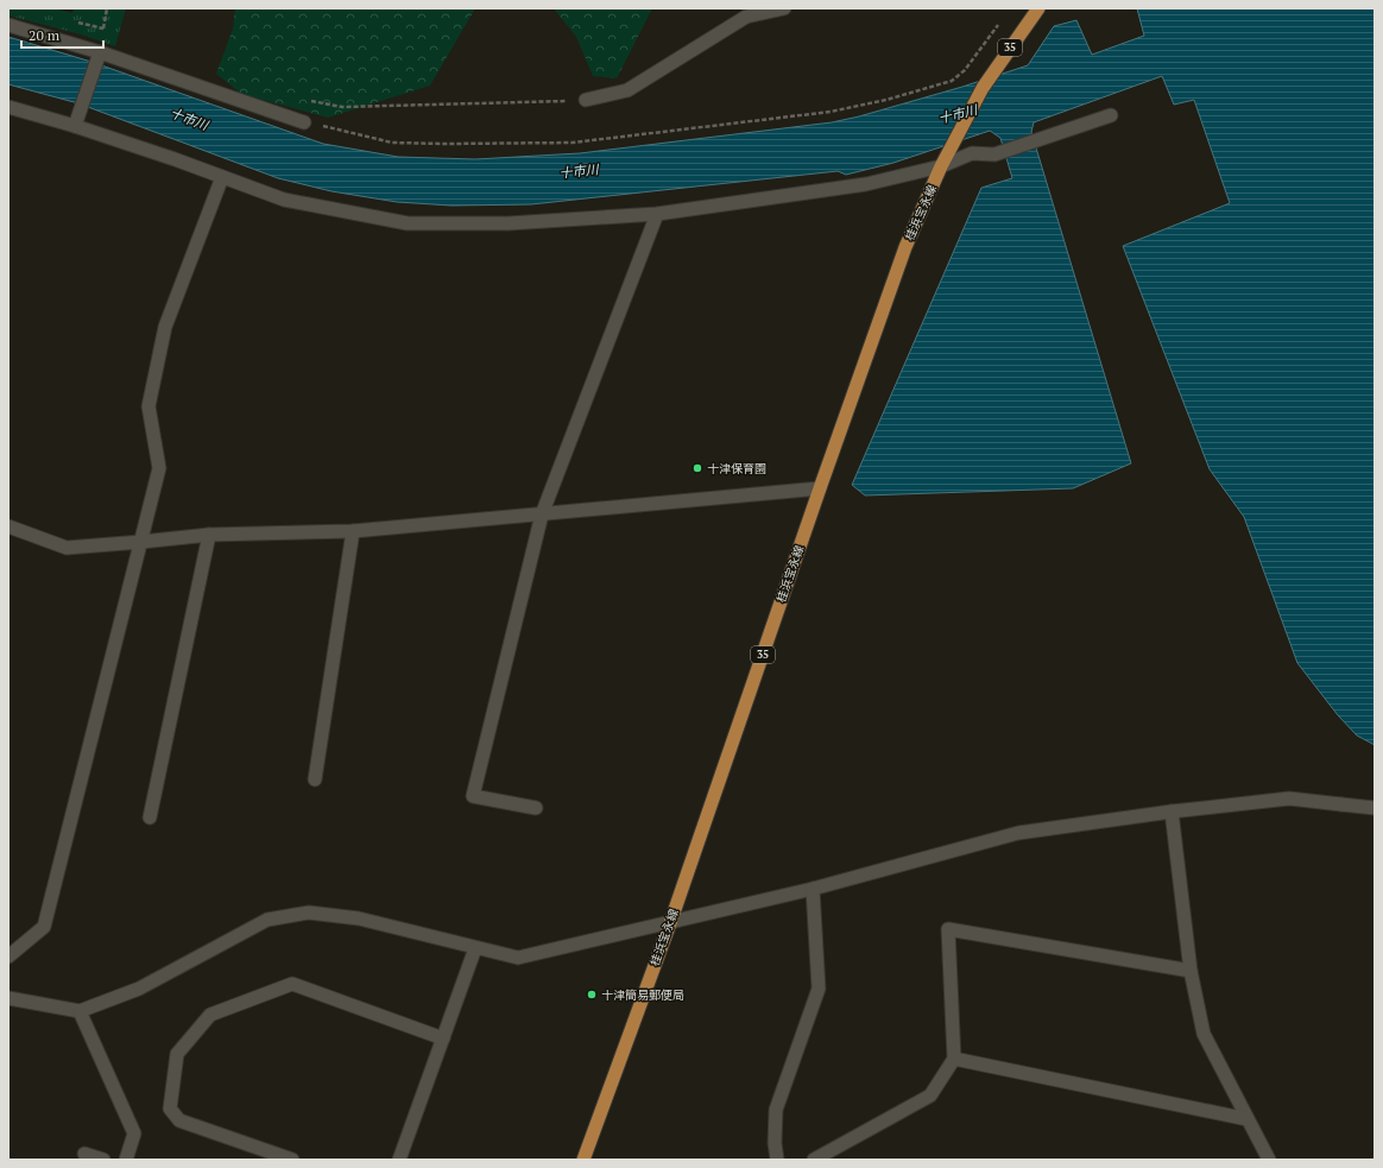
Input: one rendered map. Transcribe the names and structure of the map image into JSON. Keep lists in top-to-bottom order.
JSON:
{
  "streets": {
    "main road": ["35", "桂浜宝永線"]
  },
  "water": ["十市川"],
  "places": ["十津保育園", "十津簡易郵便局"],
  "scale_bar": "20 m"
}
